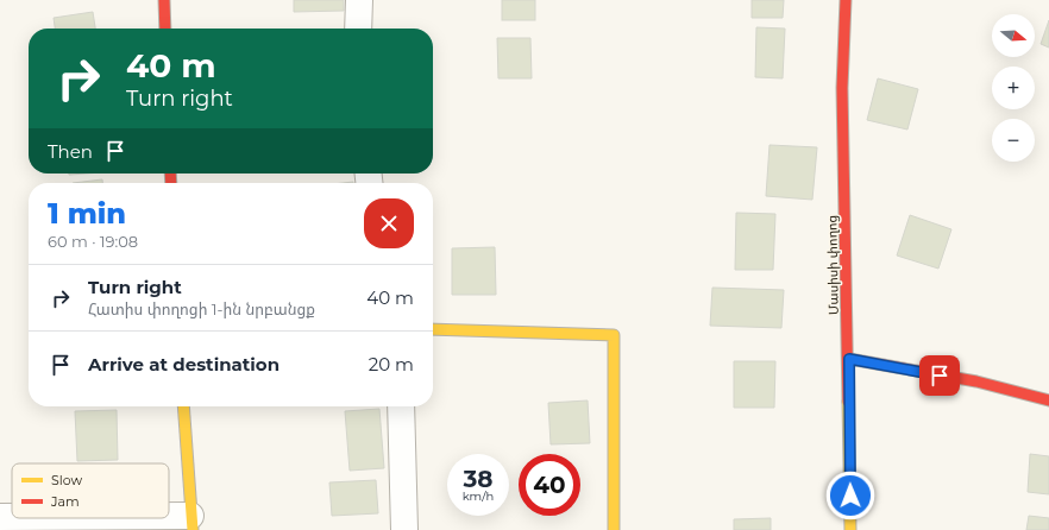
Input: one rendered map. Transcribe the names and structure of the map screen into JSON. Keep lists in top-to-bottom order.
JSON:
{
  "streets": {
    "street": ["Մասիսի փողոց"]
  },
  "legend": ["Slow", "Jam"],
  "north": "right",
  "page": {
    "map_buttons": ["+", "−"],
    "turn": ["40 m", "Turn right"],
    "then": "Then",
    "heading": ["1 min", "60 m · 19:08"],
    "list": [
      {
        "name": "Turn right",
        "note": "Հատիս փողոցի 1-ին նրբանցք",
        "value": "40 m"
      },
      {
        "name": "Arrive at destination",
        "value": "20 m"
      }
    ],
    "speed": "38 km/h",
    "limit": "40"
  }
}
